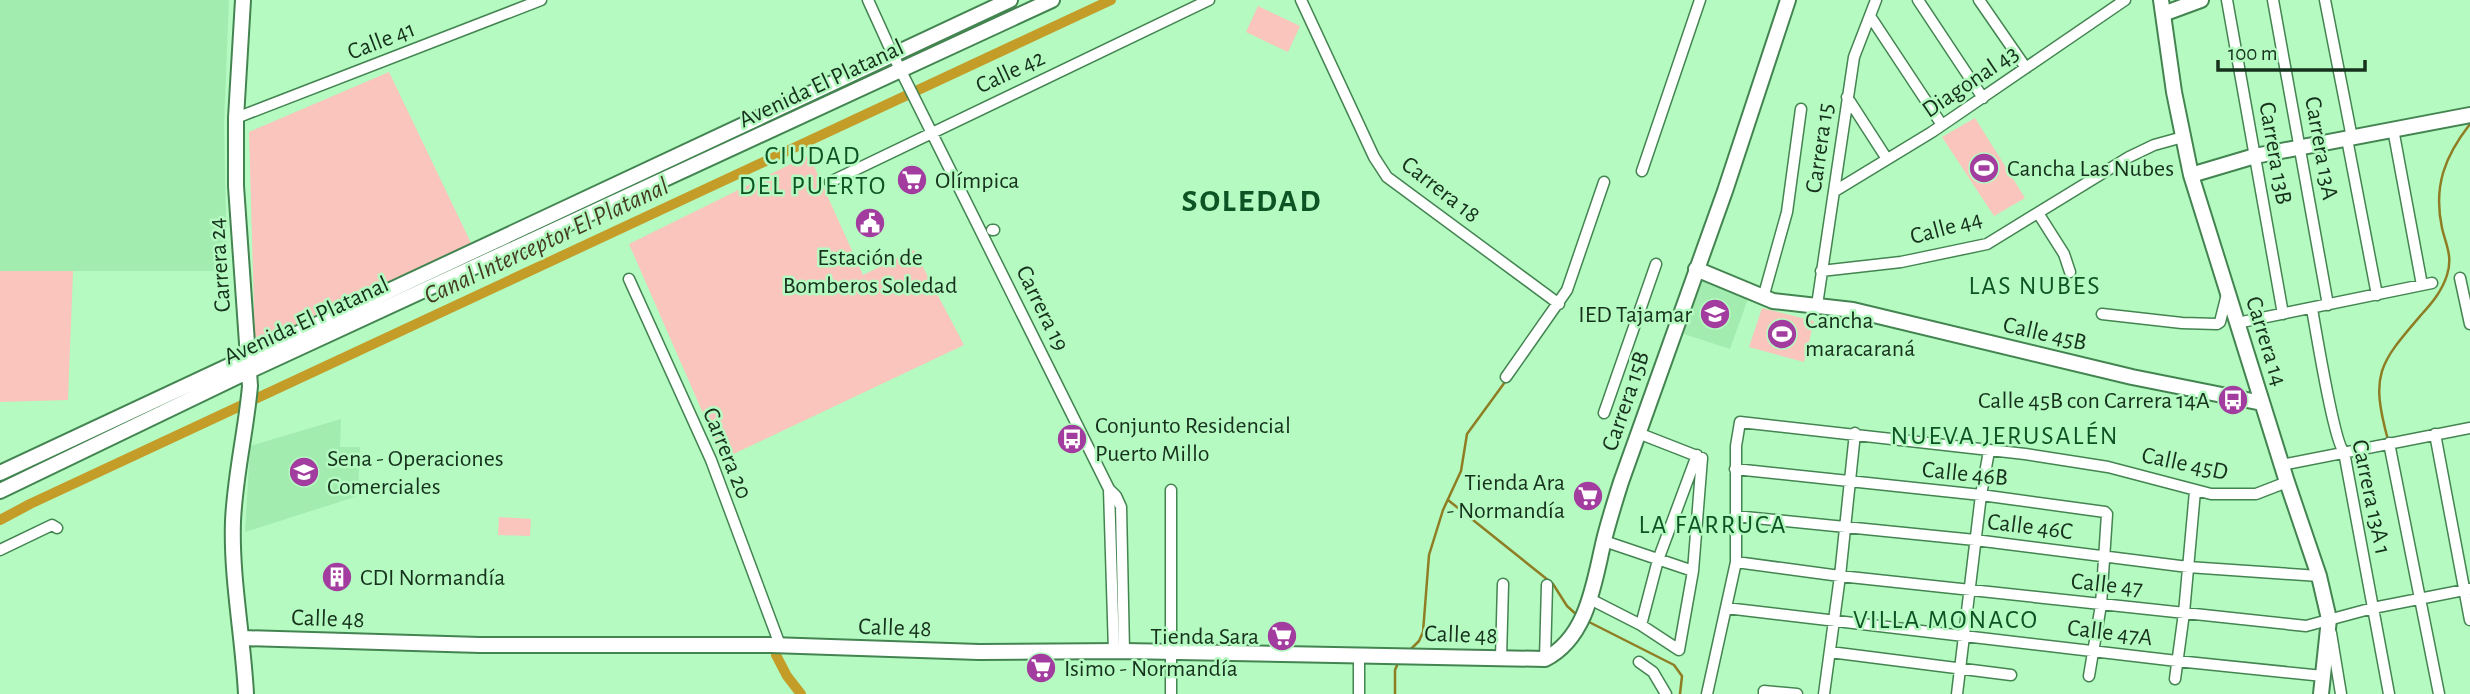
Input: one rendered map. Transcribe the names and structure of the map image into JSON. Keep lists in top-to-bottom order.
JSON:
{
  "streets": {
    "street": [
      "Calle 41",
      "Calle 42",
      "Diagonal 43",
      "Avenida El Platanal",
      "Carrera 15",
      "Carrera 13A",
      "Carrera 13B",
      "Carrera 18",
      "Calle 44",
      "Carrera 24",
      "Carrera 19",
      "Calle 45B",
      "Carrera 14",
      "Carrera 15B",
      "Carrera 20",
      "Calle 45D",
      "Calle 46B",
      "Carrera 13A 1",
      "Calle 46C",
      "Calle 47",
      "Calle 48",
      "Calle 47A"
    ]
  },
  "crossings": [
    ["Calle 41", "Carrera 24"],
    ["Calle 42", "Carrera 19"],
    ["Diagonal 43", "Carrera 15"],
    ["Avenida El Platanal", "Carrera 24"],
    ["Avenida El Platanal", "Carrera 19"],
    ["Carrera 15", "Calle 44"],
    ["Carrera 15", "Calle 45B"],
    ["Calle 44", "Carrera 14"],
    ["Carrera 24", "Calle 48"],
    ["Carrera 19", "Calle 48"],
    ["Calle 45B", "Carrera 14"],
    ["Calle 45B", "Carrera 15B"],
    ["Carrera 14", "Calle 45D"],
    ["Carrera 14", "Calle 46C"],
    ["Carrera 14", "Calle 47"],
    ["Carrera 14", "Calle 47A"],
    ["Carrera 15B", "Calle 48"],
    ["Carrera 20", "Calle 48"],
    ["Calle 45D", "Calle 46B"],
    ["Calle 46B", "Calle 46C"],
    ["Carrera 13A 1", "Calle 47"]
  ],
  "districts": [
    "CIUDAD DEL PUERTO",
    "SOLEDAD",
    "LAS NUBES",
    "NUEVA JERUSALÉN",
    "LA FARRUCA",
    "VILLA MONACO"
  ],
  "water": ["Canal Interceptor El Platanal"],
  "places": {
    "sports": ["Cancha Las Nubes", "Cancha maracaraná"],
    "supermarket": [
      "Olímpica",
      "Tienda Ara - Normandía",
      "Tienda Sara",
      "Isimo - Normandía"
    ],
    "public building": ["Estación de Bomberos Soledad"],
    "school or university": ["IED Tajamar", "Sena - Operaciones Comerciales"],
    "bus stop": ["Calle 45B con Carrera 14A", "Conjunto Residencial Puerto Millo"],
    "building": ["CDI Normandía"]
  },
  "scale_bar": "100 m"
}
